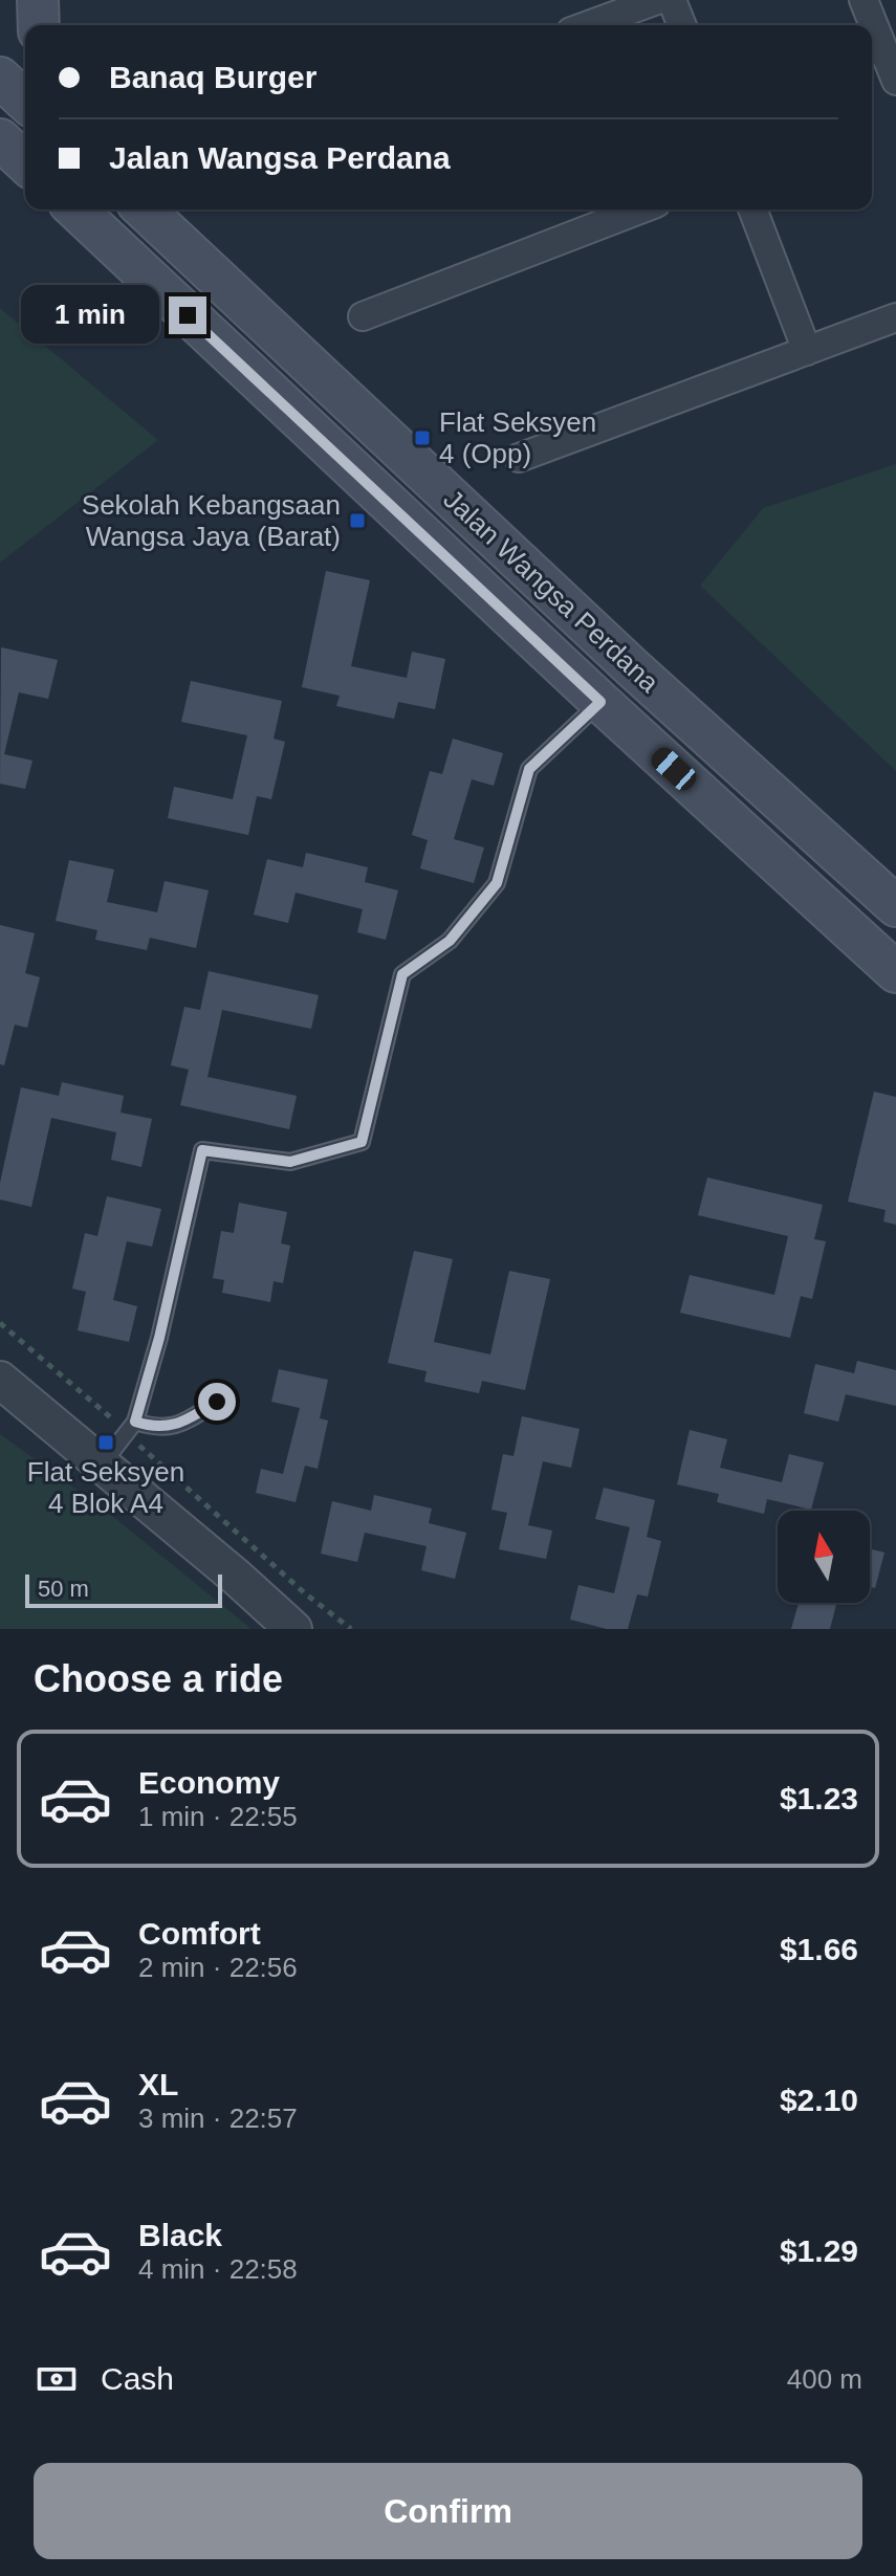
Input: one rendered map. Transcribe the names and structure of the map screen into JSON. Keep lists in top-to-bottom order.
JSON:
{
  "streets": {
    "main road": ["Jalan Wangsa Perdana"]
  },
  "places": {
    "transit": ["Flat Seksyen 4 (Opp)", "Sekolah Kebangsaan Wangsa Jaya (Barat)", "Flat Seksyen 4 Blok A4"]
  },
  "scale_bar": "50 m",
  "north": "top",
  "page": {
    "banner": ["Banaq Burger", "Jalan Wangsa Perdana"],
    "bubble": "1 min",
    "scale": "50 m",
    "heading": "Choose a ride",
    "list": [
      {
        "name": "Economy",
        "note": "1 min · 22:55",
        "value": "$1.23"
      },
      {
        "name": "Comfort",
        "note": "2 min · 22:56",
        "value": "$1.66"
      },
      {
        "name": "XL",
        "note": "3 min · 22:57",
        "value": "$2.10"
      },
      {
        "name": "Black",
        "note": "4 min · 22:58",
        "value": "$1.29"
      }
    ],
    "pay": ["Cash", "400 m"],
    "buttons": "Confirm"
  }
}
